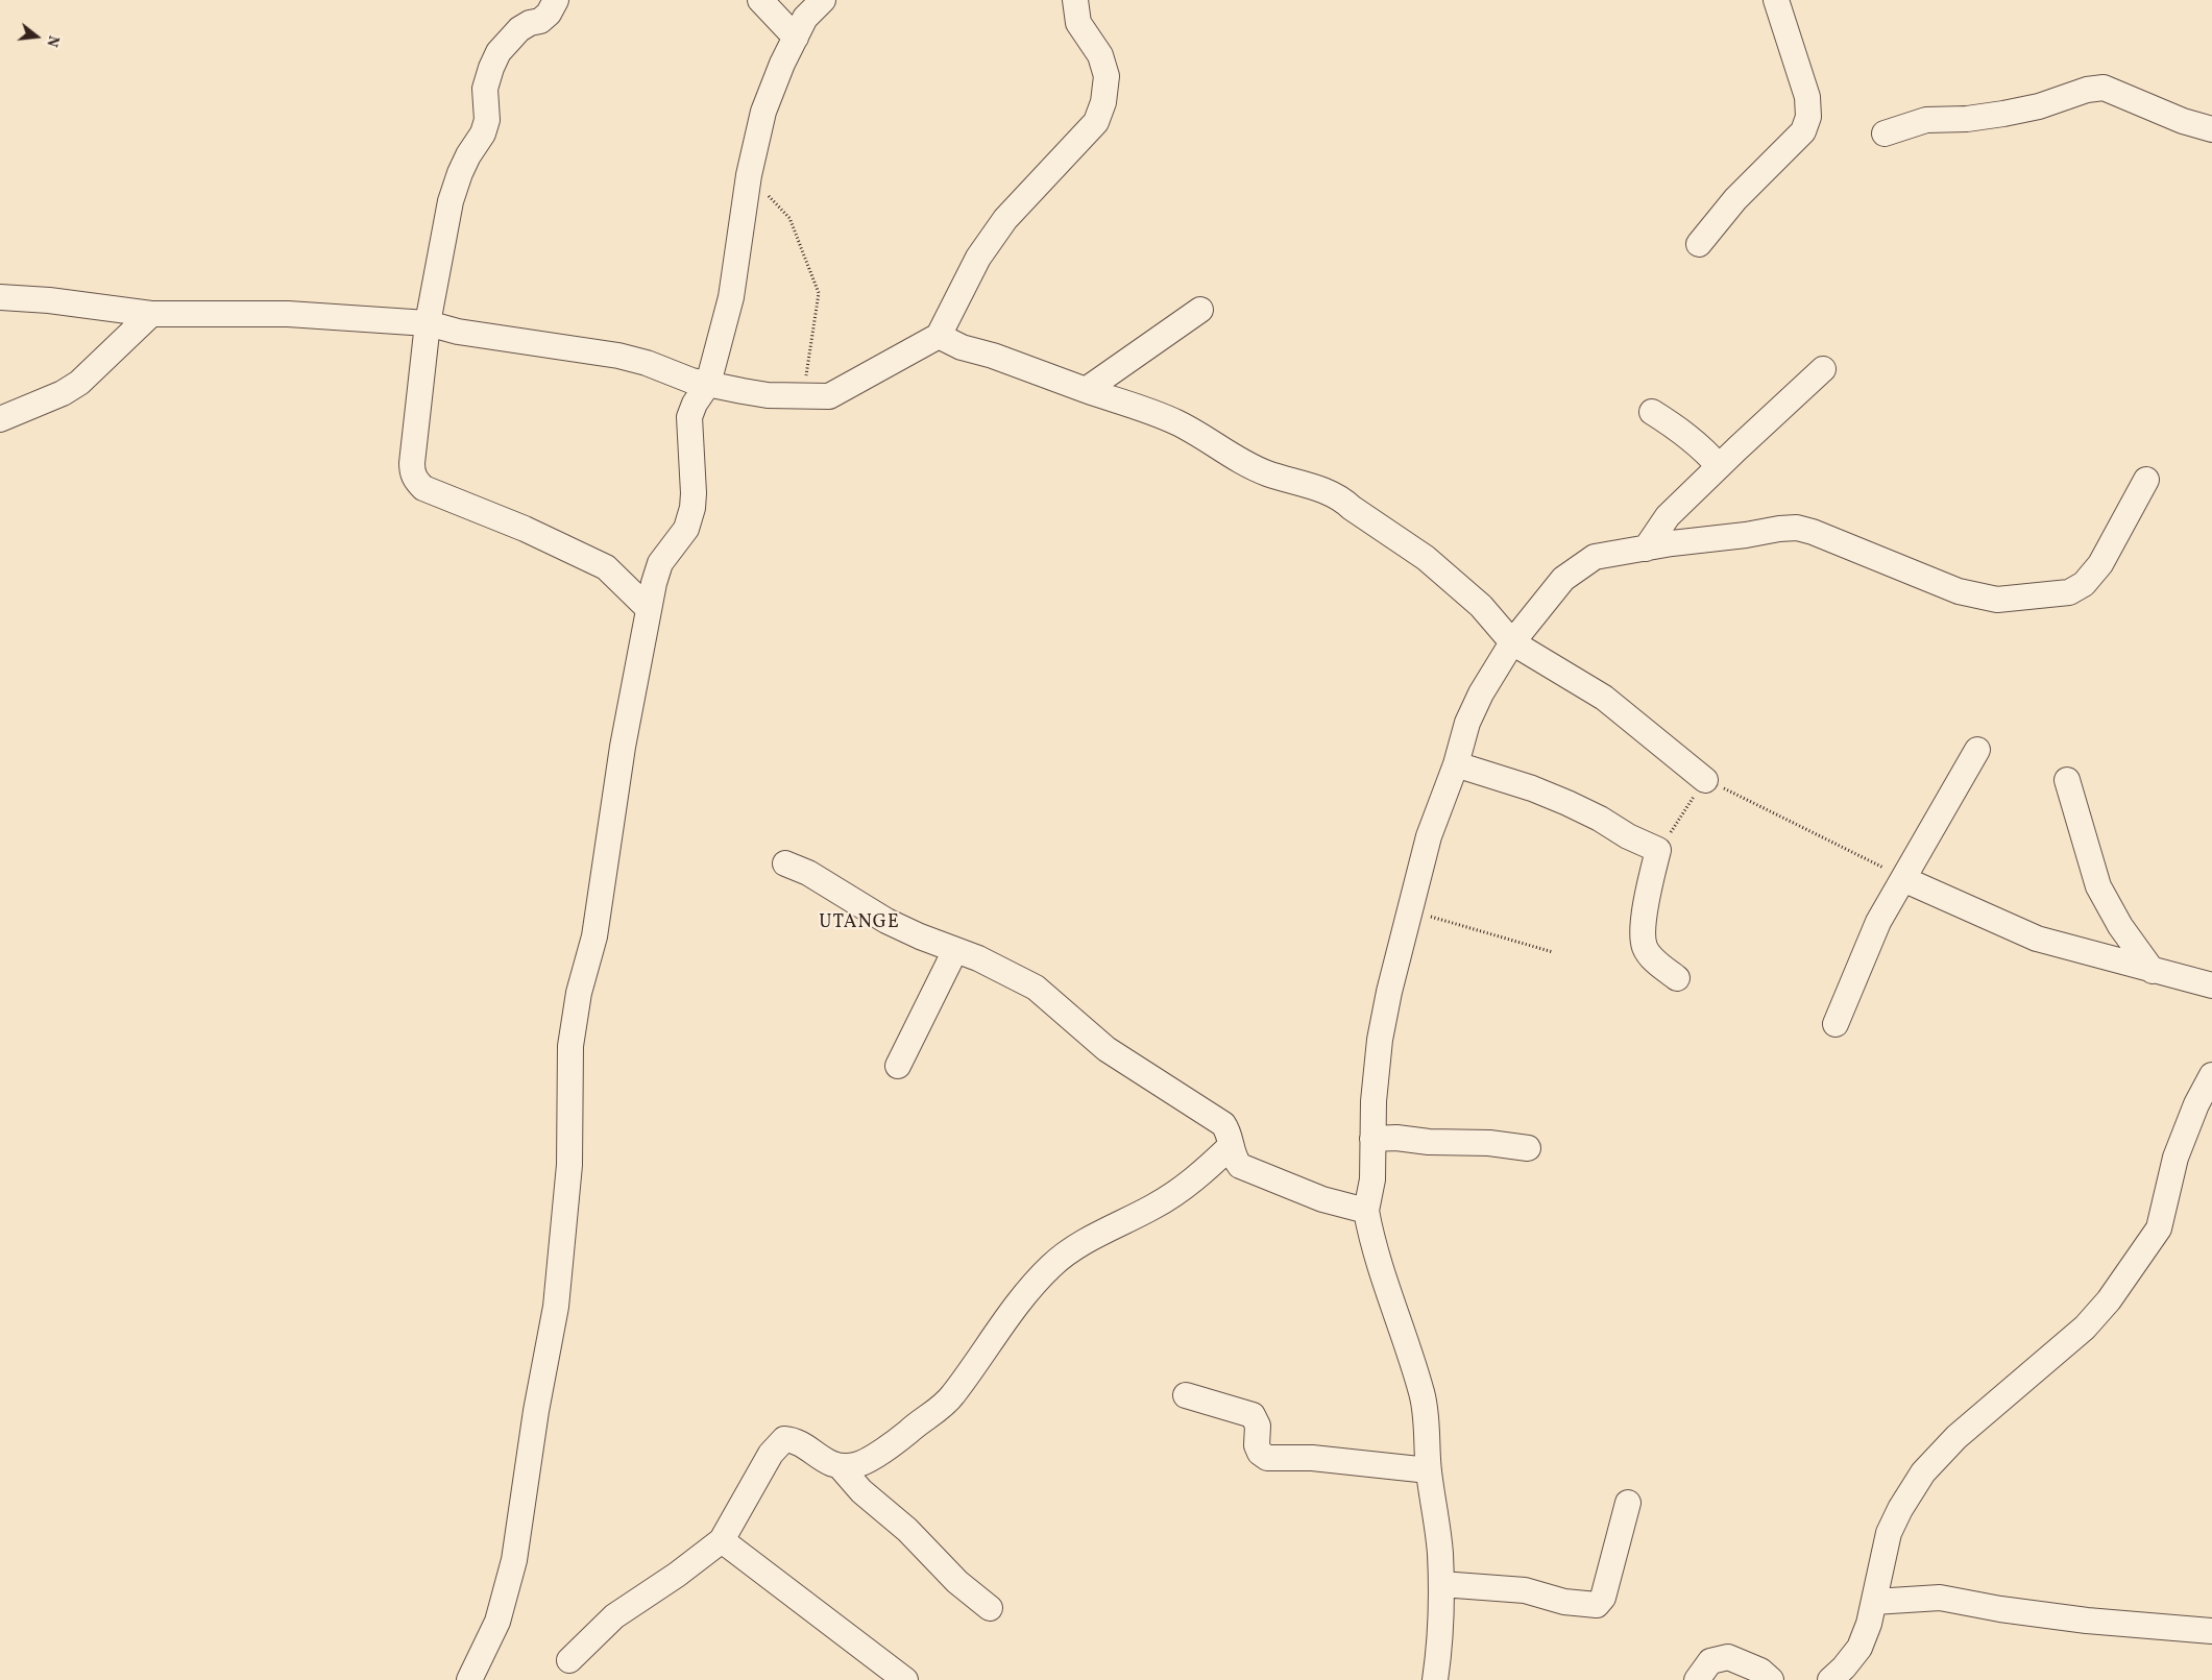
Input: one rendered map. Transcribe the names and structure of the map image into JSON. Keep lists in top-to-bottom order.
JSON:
{
  "districts": ["UTANGE"],
  "north": "right"
}
